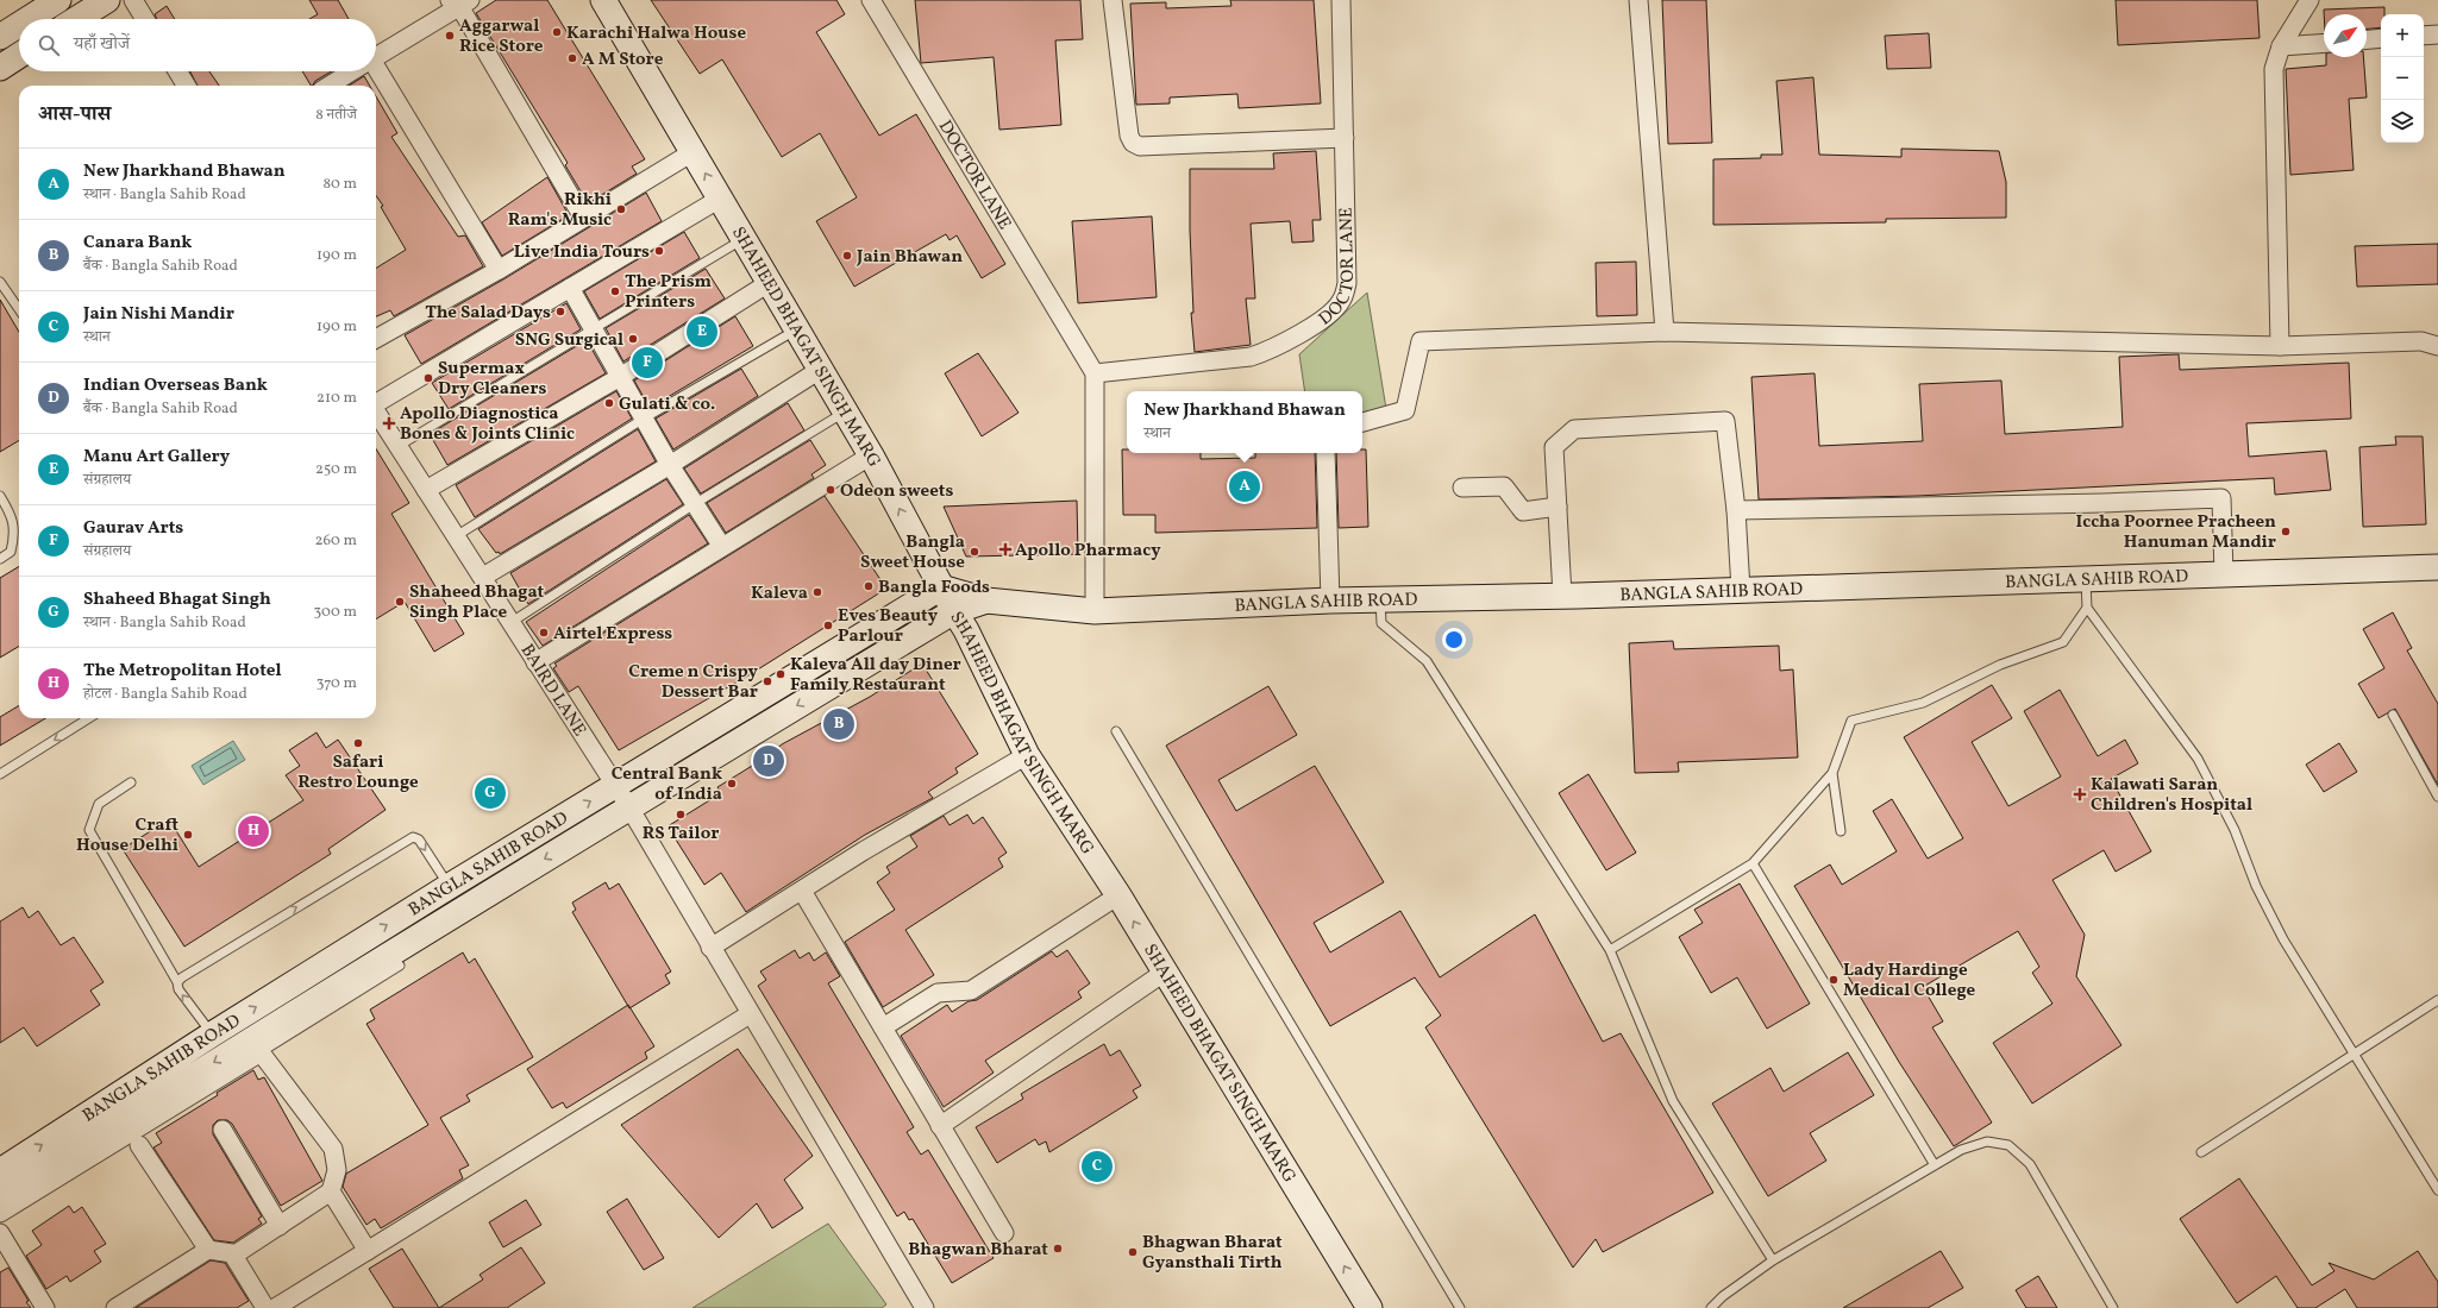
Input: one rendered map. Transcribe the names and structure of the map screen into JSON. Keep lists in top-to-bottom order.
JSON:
{
  "streets": {
    "street": [
      "DOCTOR LANE",
      "SHAHEED BHAGAT SINGH MARG",
      "BANGLA SAHIB ROAD",
      "BAIRD LANE"
    ]
  },
  "crossings": [
    ["SHAHEED BHAGAT SINGH MARG", "BANGLA SAHIB ROAD"],
    ["BANGLA SAHIB ROAD", "BAIRD LANE"]
  ],
  "one_way": ["SHAHEED BHAGAT SINGH MARG"],
  "places": {
    "other": [
      "Karachi Halwa House",
      "Aggarwal Rice Store",
      "A M Store",
      "Rikhi Ram's Music",
      "Live India Tours",
      "Jain Bhawan",
      "The Prism Printers",
      "The Salad Days",
      "SNG Surgical",
      "Supermax Dry Cleaners",
      "Gulati & co.",
      "Odeon sweets",
      "Iccha Poornee Pracheen Hanuman Mandir",
      "Bangla Sweet House",
      "Bangla Foods",
      "Kaleva",
      "Shaheed Bhagat Singh Place",
      "Eves Beauty Parlour",
      "Airtel Express",
      "Kaleva All day Diner Family Restaurant",
      "Creme n Crispy Dessert Bar",
      "Safari Restro Lounge",
      "Central Bank of India",
      "RS Tailor",
      "Craft House Delhi",
      "Lady Hardinge Medical College",
      "Bhagwan Bharat",
      "Bhagwan Bharat Gyansthali Tirth"
    ],
    "health": ["Apollo Diagnostica Bones & Joints Clinic", "Apollo Pharmacy", "Kalawati Saran Children's Hospital"]
  },
  "north": "top right",
  "page": {
    "map_buttons": ["+", "−"],
    "search": "यहाँ खोजें",
    "heading": ["आस-पास", "8 नतीजे"],
    "list": [
      {
        "mark": "A",
        "name": "New Jharkhand Bhawan",
        "note": "स्थान · Bangla Sahib Road",
        "value": "80 m"
      },
      {
        "mark": "B",
        "name": "Canara Bank",
        "note": "बैंक · Bangla Sahib Road",
        "value": "190 m"
      },
      {
        "mark": "C",
        "name": "Jain Nishi Mandir",
        "note": "स्थान",
        "value": "190 m"
      },
      {
        "mark": "D",
        "name": "Indian Overseas Bank",
        "note": "बैंक · Bangla Sahib Road",
        "value": "210 m"
      },
      {
        "mark": "E",
        "name": "Manu Art Gallery",
        "note": "संग्रहालय",
        "value": "250 m"
      },
      {
        "mark": "F",
        "name": "Gaurav Arts",
        "note": "संग्रहालय",
        "value": "260 m"
      },
      {
        "mark": "G",
        "name": "Shaheed Bhagat Singh",
        "note": "स्थान · Bangla Sahib Road",
        "value": "300 m"
      },
      {
        "mark": "H",
        "name": "The Metropolitan Hotel",
        "note": "होटल · Bangla Sahib Road",
        "value": "370 m"
      }
    ],
    "pins": [
      "E",
      "F",
      "A",
      "B",
      "D",
      "G",
      "H",
      "C"
    ],
    "popup": ["New Jharkhand Bhawan", "स्थान"]
  }
}
